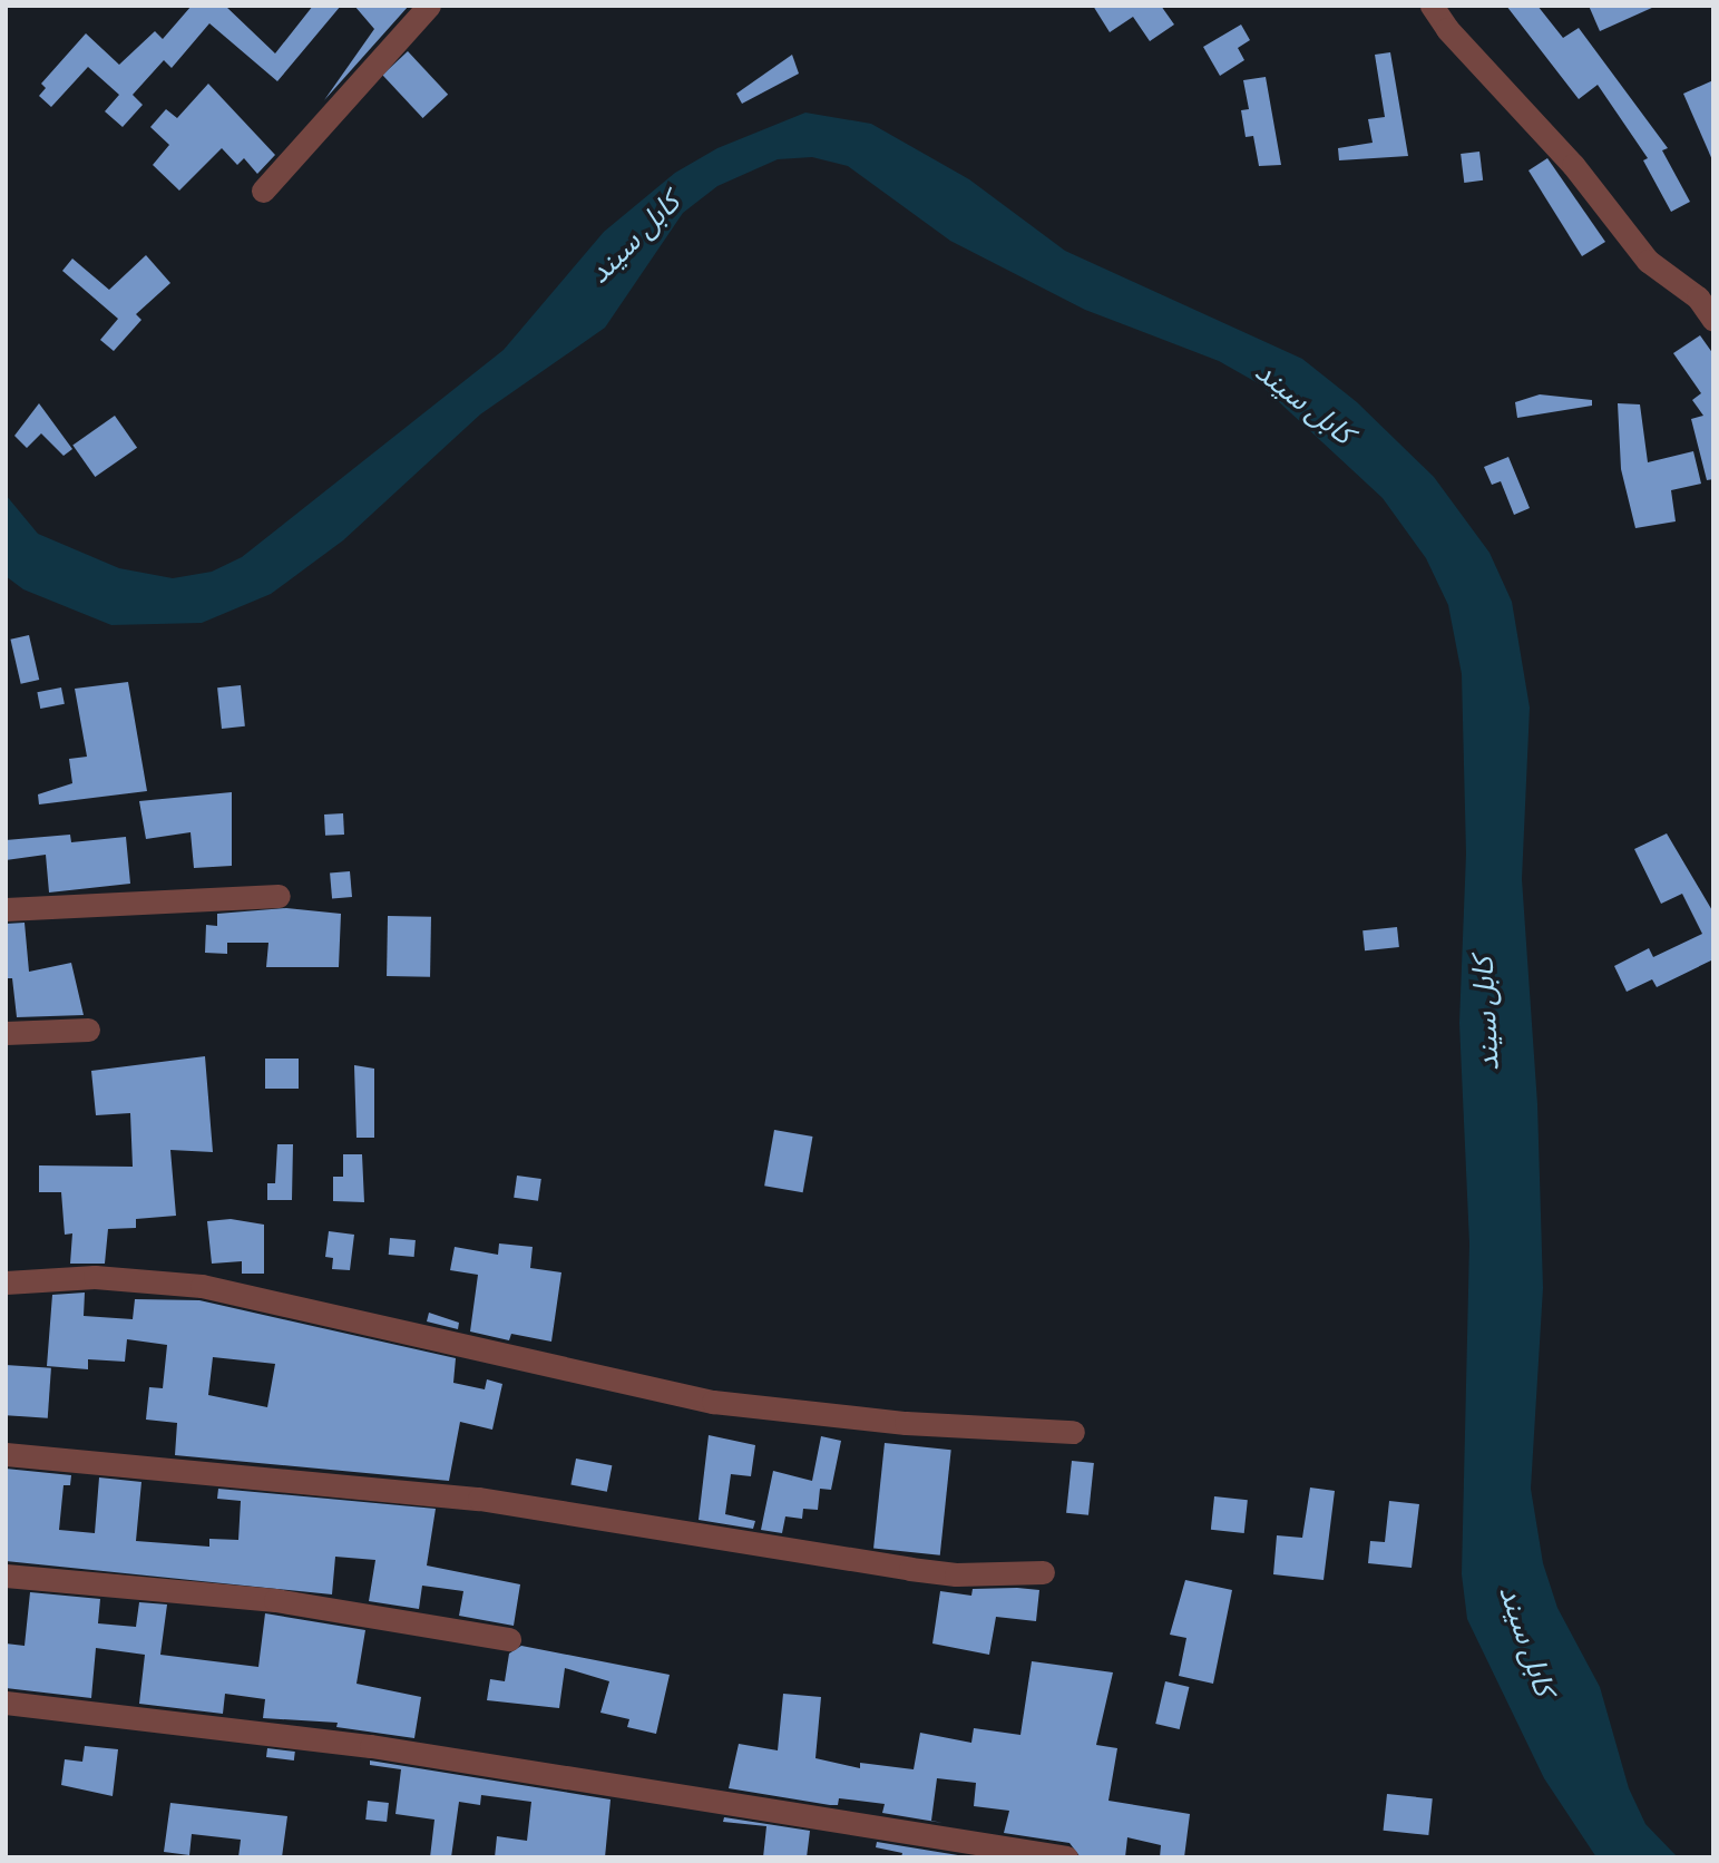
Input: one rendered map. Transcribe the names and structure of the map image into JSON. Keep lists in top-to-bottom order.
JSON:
{
  "water": ["کابل سيند"]
}
